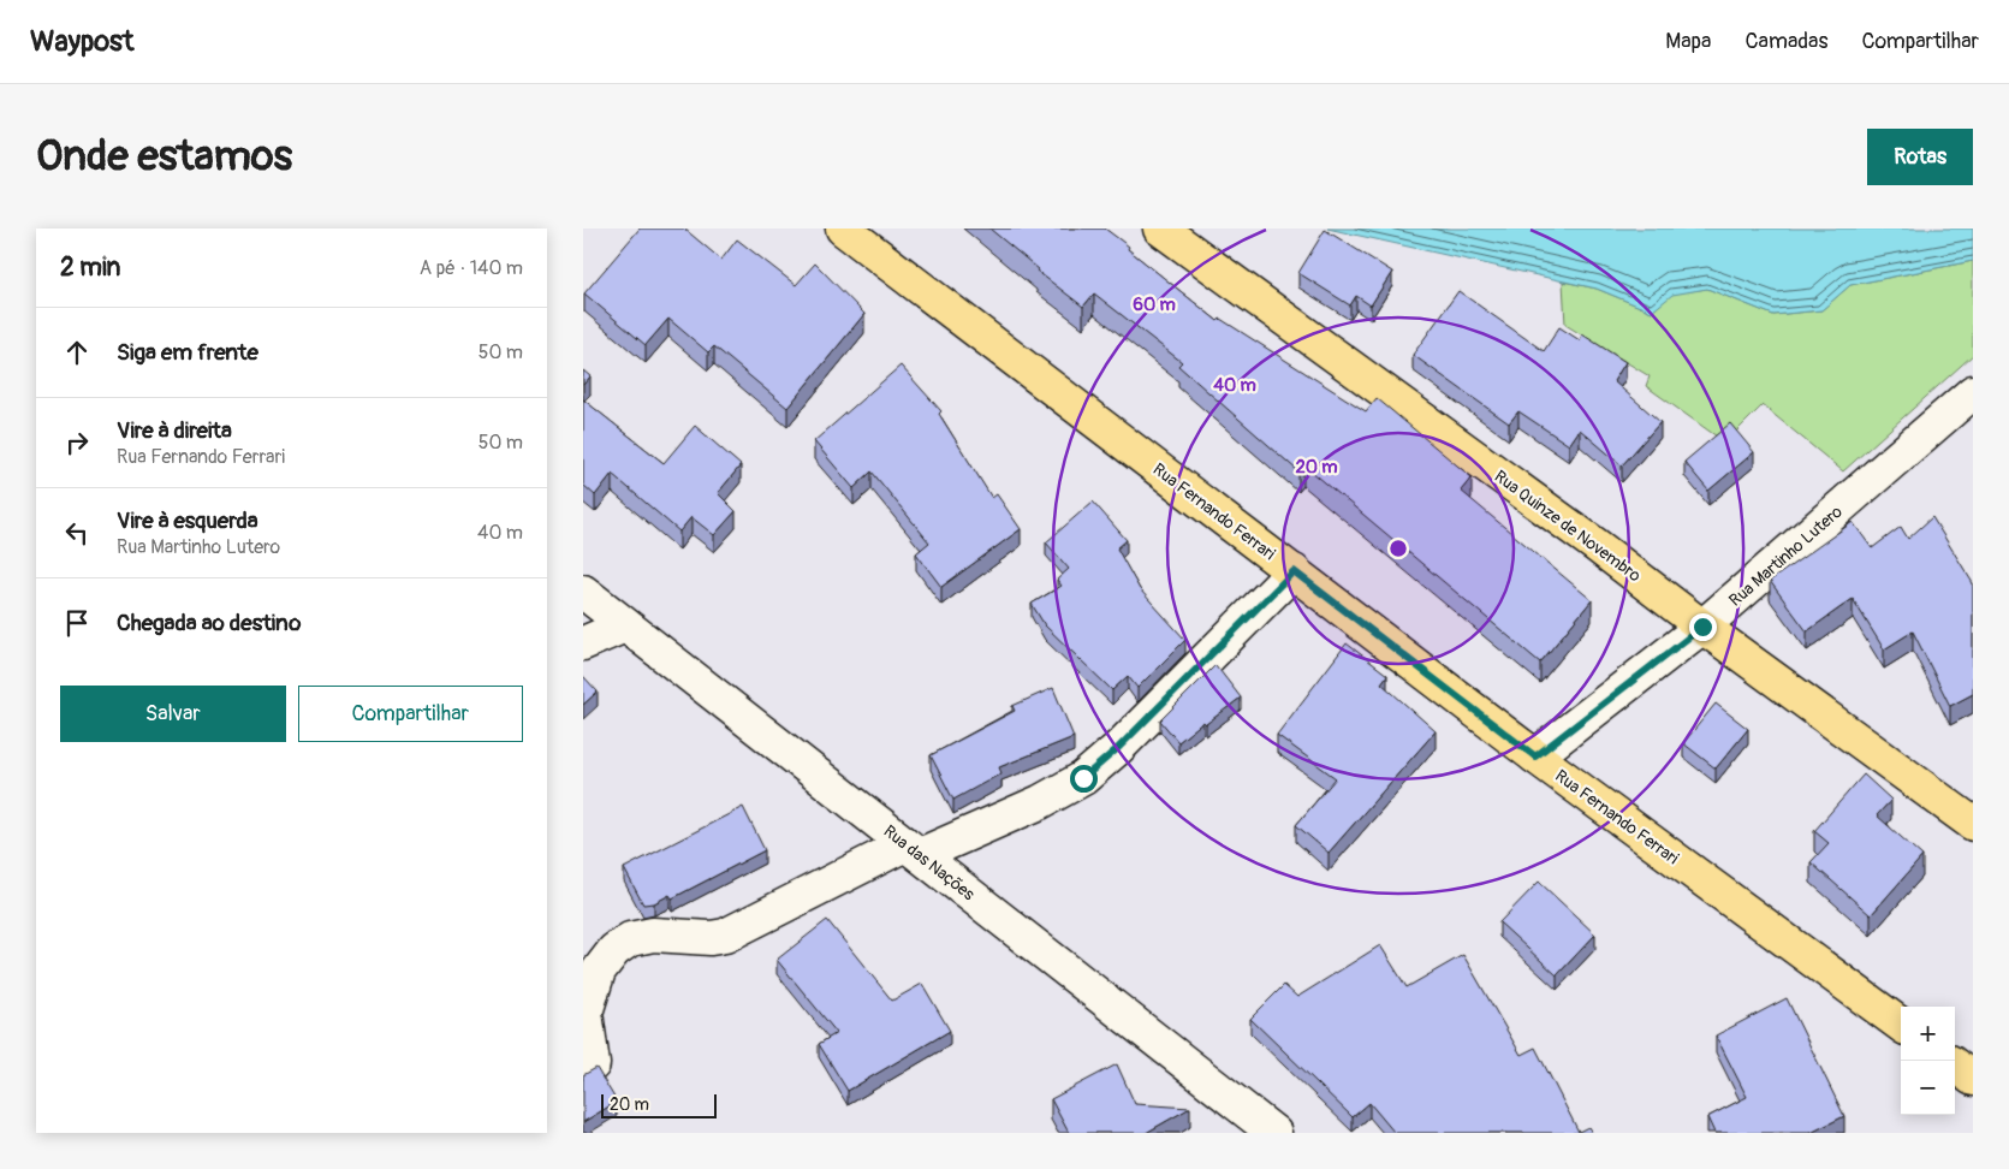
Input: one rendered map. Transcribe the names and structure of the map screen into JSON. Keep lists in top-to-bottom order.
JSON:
{
  "streets": {
    "main road": ["Rua Fernando Ferrari", "Rua Quinze de Novembro"],
    "street": ["Rua Martinho Lutero", "Rua das Nações"]
  },
  "crossings": [
    ["Rua Fernando Ferrari", "Rua Martinho Lutero"],
    ["Rua Quinze de Novembro", "Rua Martinho Lutero"]
  ],
  "scale_bar": "20 m",
  "page": {
    "header": "Waypost",
    "nav": ["Mapa", "Camadas", "Compartilhar"],
    "buttons": [
      "Rotas",
      ["Salvar", "Compartilhar"]
    ],
    "title": "Onde estamos",
    "heading": ["2 min", "A pé · 140 m"],
    "list": [
      ["Siga em frente", "50 m"],
      ["Vire à direita", "Rua Fernando Ferrari", "50 m"],
      ["Vire à esquerda", "Rua Martinho Lutero", "40 m"],
      "Chegada ao destino"
    ],
    "map_buttons": ["+", "−"],
    "scale": "20 m"
  },
  "rings": ["60 m", "40 m", "20 m"]
}
